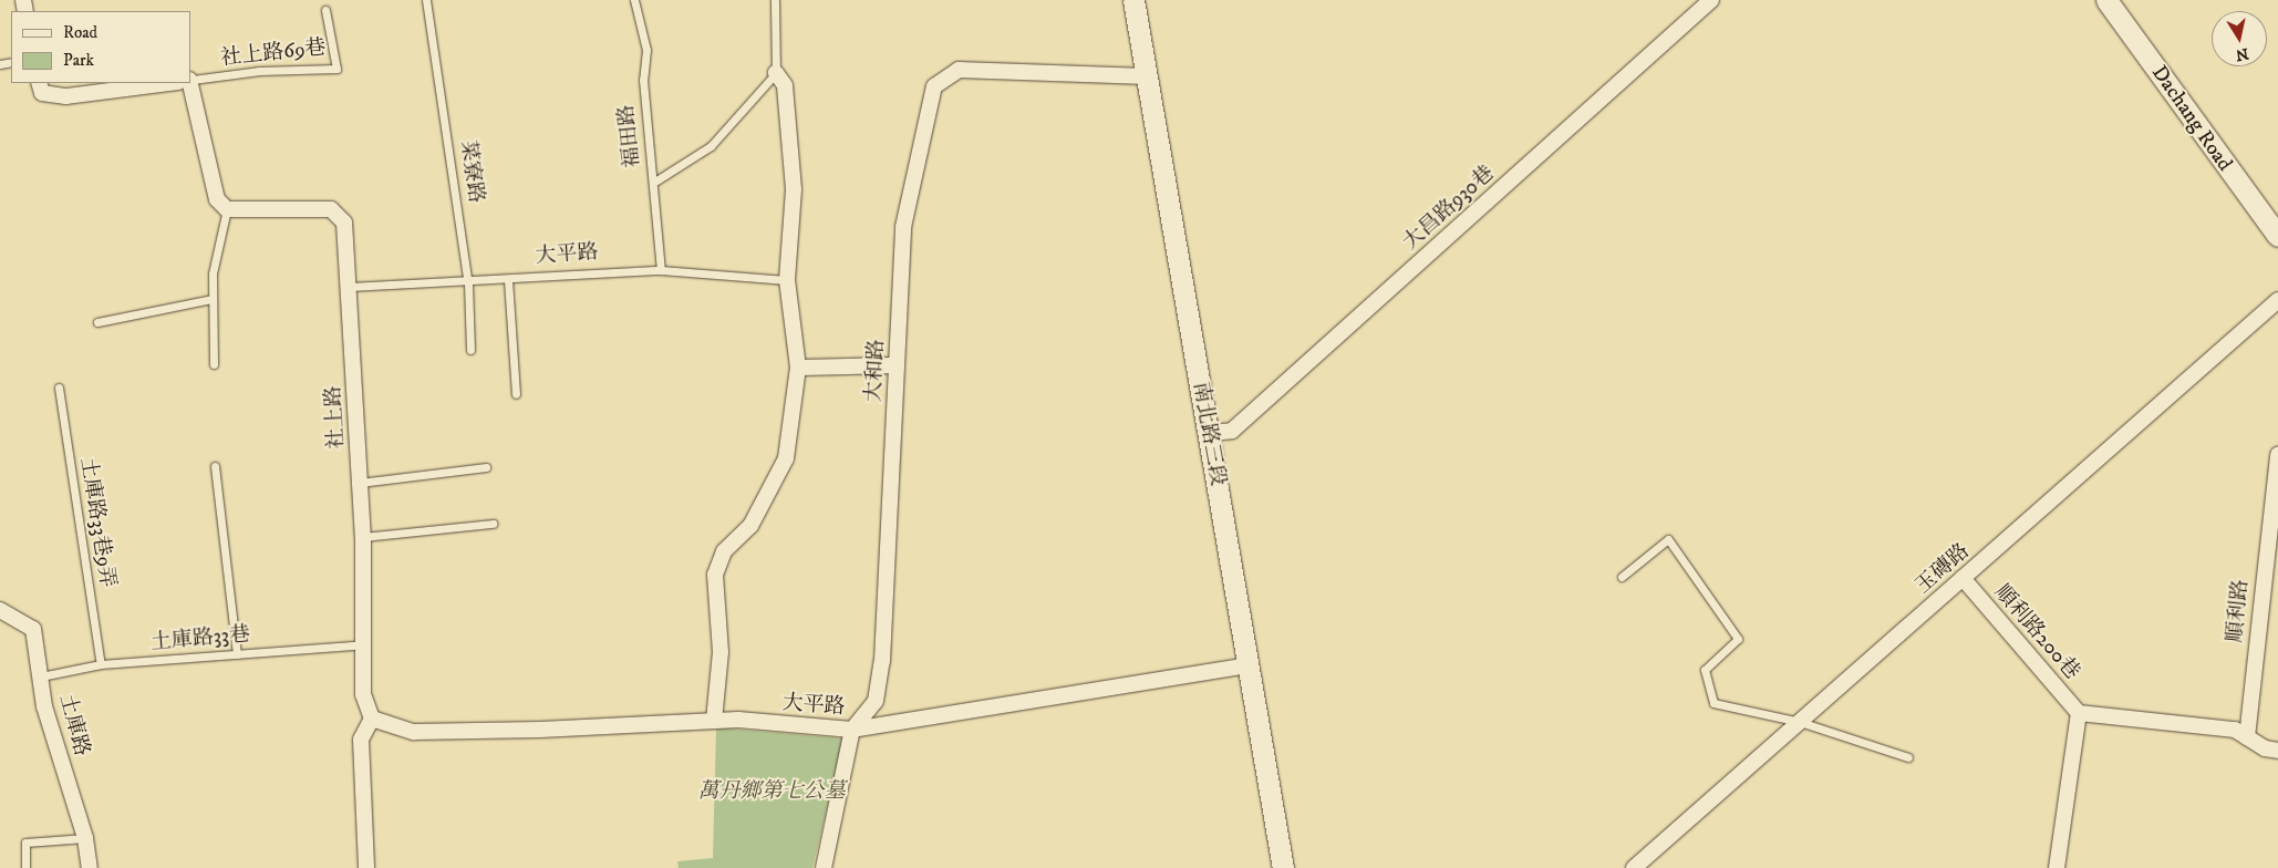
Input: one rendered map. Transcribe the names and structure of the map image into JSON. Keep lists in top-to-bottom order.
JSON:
{
  "streets": {
    "street": [
      "Dachang Road",
      "大昌路930巷",
      "大平路",
      "大和路",
      "社上路",
      "南北路三段",
      "玉磚路",
      "順利路",
      "順利路200巷",
      "土庫路"
    ],
    "lane": [
      "社上路69巷",
      "福田路",
      "菜寮路",
      "土庫路33巷9弄",
      "土庫路33巷"
    ]
  },
  "crossings": [
    ["福田路", "大平路"],
    ["菜寮路", "大平路"],
    ["大昌路930巷", "南北路三段"],
    ["大平路", "大和路"],
    ["大平路", "社上路"],
    ["大平路", "南北路三段"],
    ["大和路", "南北路三段"],
    ["社上路", "土庫路33巷"],
    ["土庫路33巷9弄", "土庫路33巷"],
    ["玉磚路", "順利路200巷"],
    ["順利路", "順利路200巷"],
    ["土庫路33巷", "土庫路"]
  ],
  "parks": ["萬丹鄉第七公墓"],
  "legend": ["Road", "Park"],
  "north": "bottom"
}
